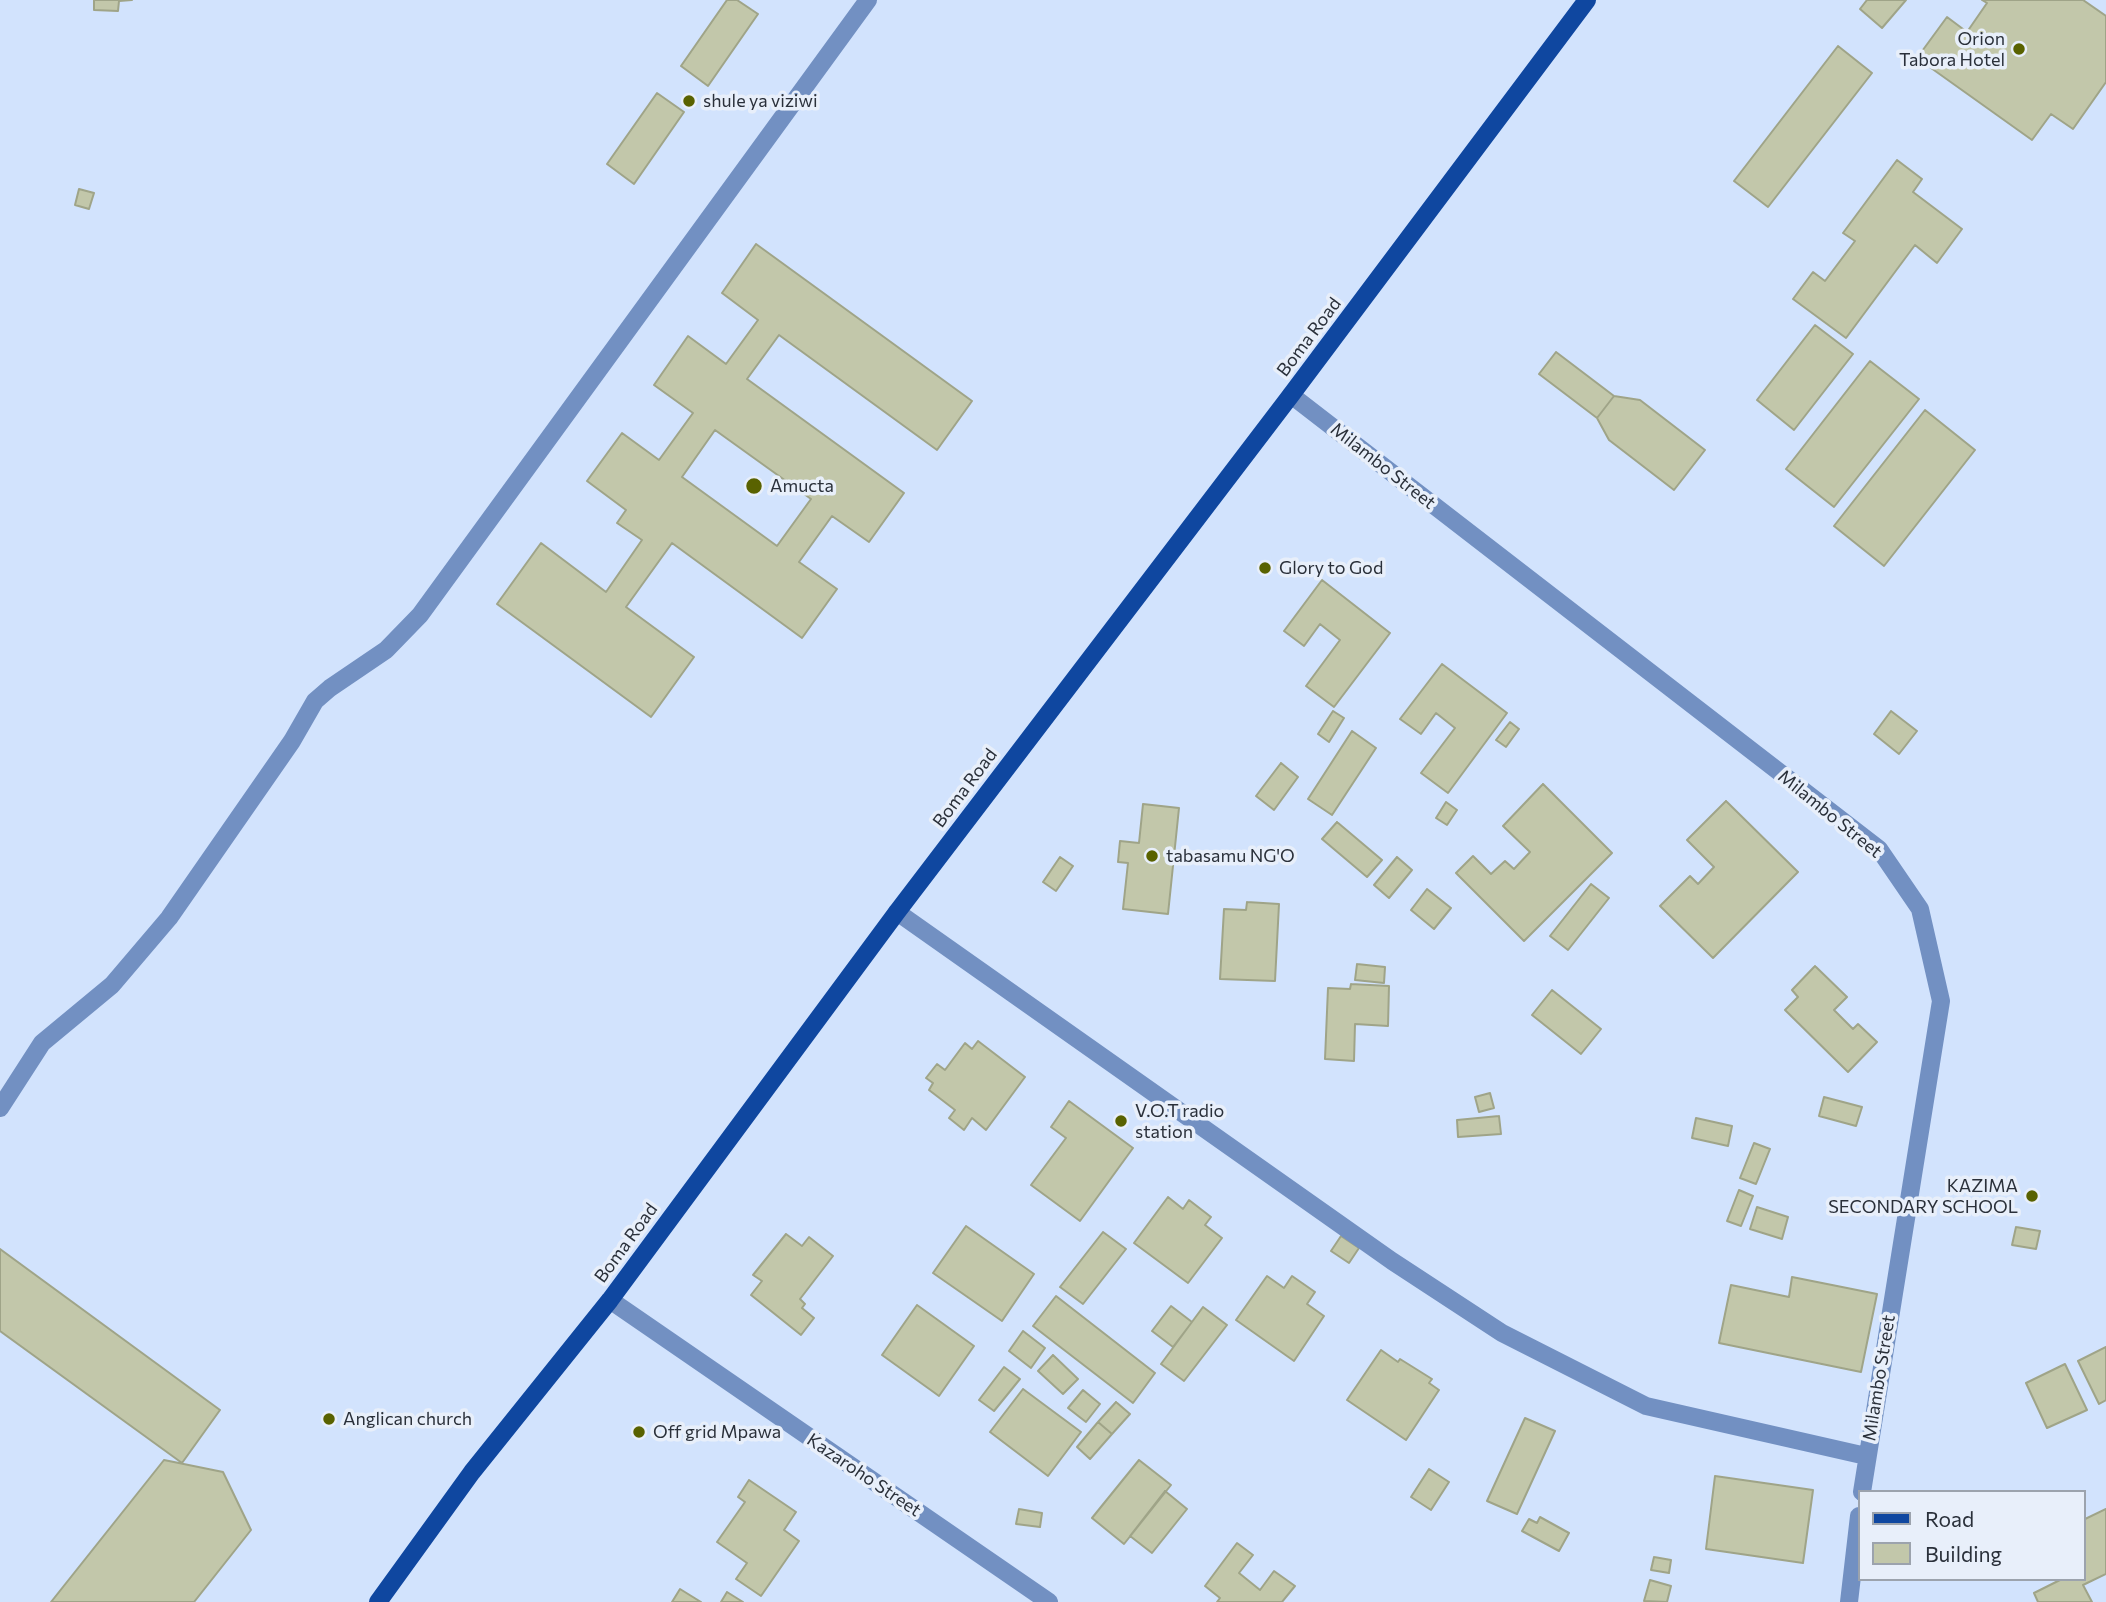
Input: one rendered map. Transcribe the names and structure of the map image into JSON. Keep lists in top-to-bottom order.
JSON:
{
  "streets": {
    "main road": ["Boma Road"],
    "street": ["Milambo Street", "Kazaroho Street"]
  },
  "crossings": [
    ["Boma Road", "Milambo Street"],
    ["Boma Road", "Kazaroho Street"]
  ],
  "places": [
    "Orion Tabora Hotel",
    "shule ya viziwi",
    "Amucta",
    "Glory to God",
    "tabasamu NG'O",
    "V.O.T radio station",
    "KAZIMA SECONDARY SCHOOL",
    "Anglican church",
    "Off grid Mpawa"
  ],
  "legend": ["Road", "Building"]
}
